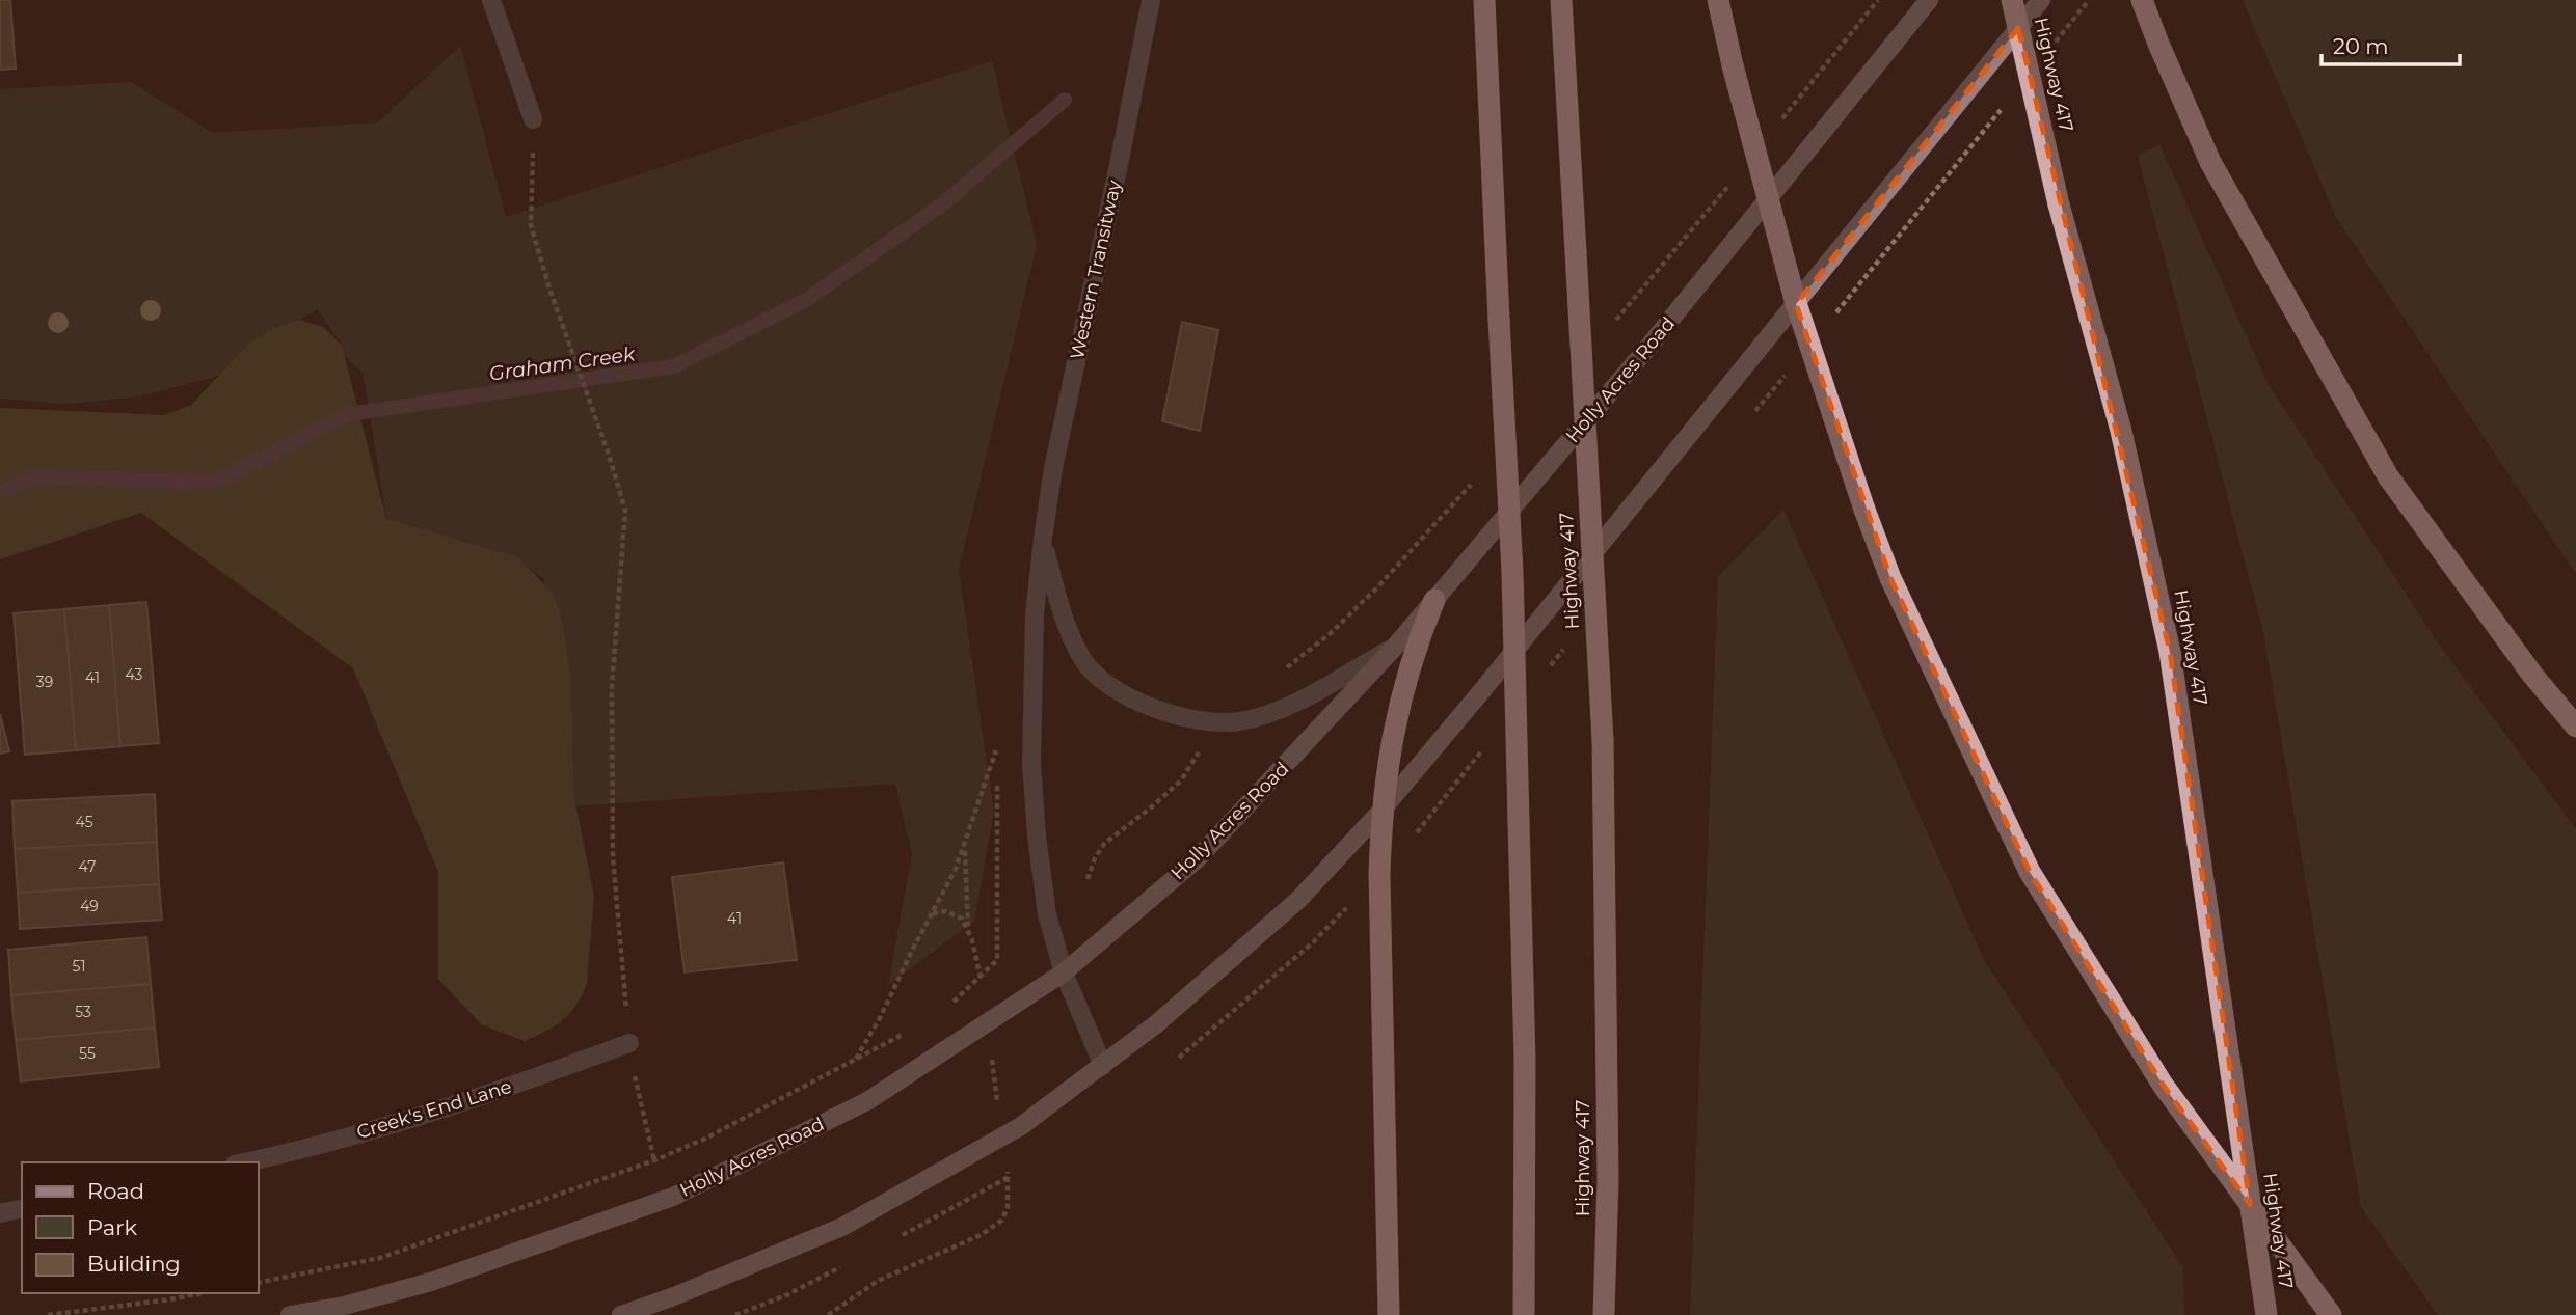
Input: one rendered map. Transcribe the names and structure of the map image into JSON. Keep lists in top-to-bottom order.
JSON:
{
  "streets": {
    "highway": ["Highway 417"],
    "main road": ["Holly Acres Road"],
    "street": ["Western Transitway", "Creek's End Lane"]
  },
  "crossings": [
    ["Western Transitway", "Holly Acres Road"]
  ],
  "water": ["Graham Creek"],
  "house_numbers": [
    "43",
    "41",
    "39",
    "45",
    "47",
    "49",
    "41",
    "51",
    "53",
    "55"
  ],
  "legend": ["Road", "Park", "Building"],
  "scale_bar": "20 m"
}
